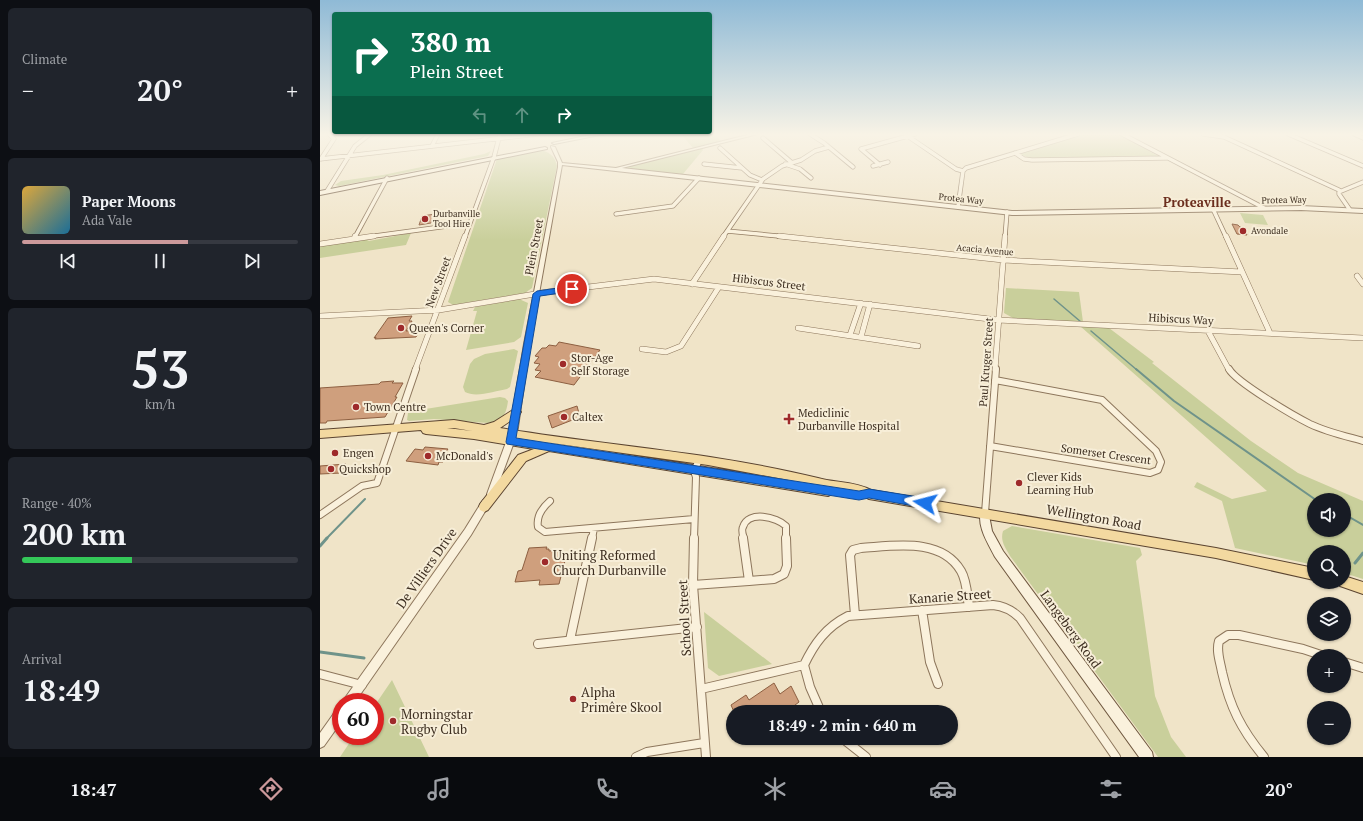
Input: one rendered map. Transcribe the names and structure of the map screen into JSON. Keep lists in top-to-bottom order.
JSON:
{
  "streets": {
    "main road": ["Wellington Road", "Langeberg Road"],
    "street": [
      "Protea Way",
      "Plein Street",
      "Acacia Avenue",
      "New Street",
      "Hibiscus Street",
      "Hibiscus Way",
      "Paul Kruger Street",
      "Somerset Crescent",
      "De Villiers Drive",
      "Kanarie Street",
      "School Street"
    ]
  },
  "crossings": [
    ["Protea Way", "Paul Kruger Street"],
    ["Plein Street", "Hibiscus Street"],
    ["Plein Street", "Wellington Road"],
    ["Plein Street", "De Villiers Drive"],
    ["Acacia Avenue", "Paul Kruger Street"],
    ["New Street", "Hibiscus Street"],
    ["New Street", "Wellington Road"],
    ["Hibiscus Street", "Hibiscus Way"],
    ["Hibiscus Street", "Paul Kruger Street"],
    ["Hibiscus Way", "Paul Kruger Street"],
    ["Paul Kruger Street", "Somerset Crescent"],
    ["Paul Kruger Street", "Wellington Road"],
    ["Paul Kruger Street", "Langeberg Road"],
    ["Wellington Road", "De Villiers Drive"],
    ["Wellington Road", "School Street"],
    ["Wellington Road", "Langeberg Road"]
  ],
  "districts": ["Proteaville"],
  "places": {
    "other": [
      "Durbanville Tool Hire",
      "Avondale",
      "Queen's Corner",
      "Stor-Age Self Storage",
      "Town Centre",
      "Caltex",
      "Engen",
      "McDonald's",
      "Quickshop",
      "Clever Kids Learning Hub",
      "Uniting Reformed Church Durbanville",
      "Alpha Primêre Skool",
      "Morningstar Rugby Club"
    ],
    "health": ["Mediclinic Durbanville Hospital"]
  },
  "page": {
    "tile": [
      "Climate",
      ["53", "km/h"],
      ["Range · 40%", "200 km"],
      ["Arrival", "18:49"]
    ],
    "turn": ["380 m", "Plein Street"],
    "heat": ["−", "20°", "+"],
    "song": ["Paper Moons", "Ada Vale"],
    "map_buttons": ["+", "−"],
    "limit": "60",
    "trip": "18:49 · 2 min · 640 m",
    "tabs": ["18:47", "20°"]
  }
}
